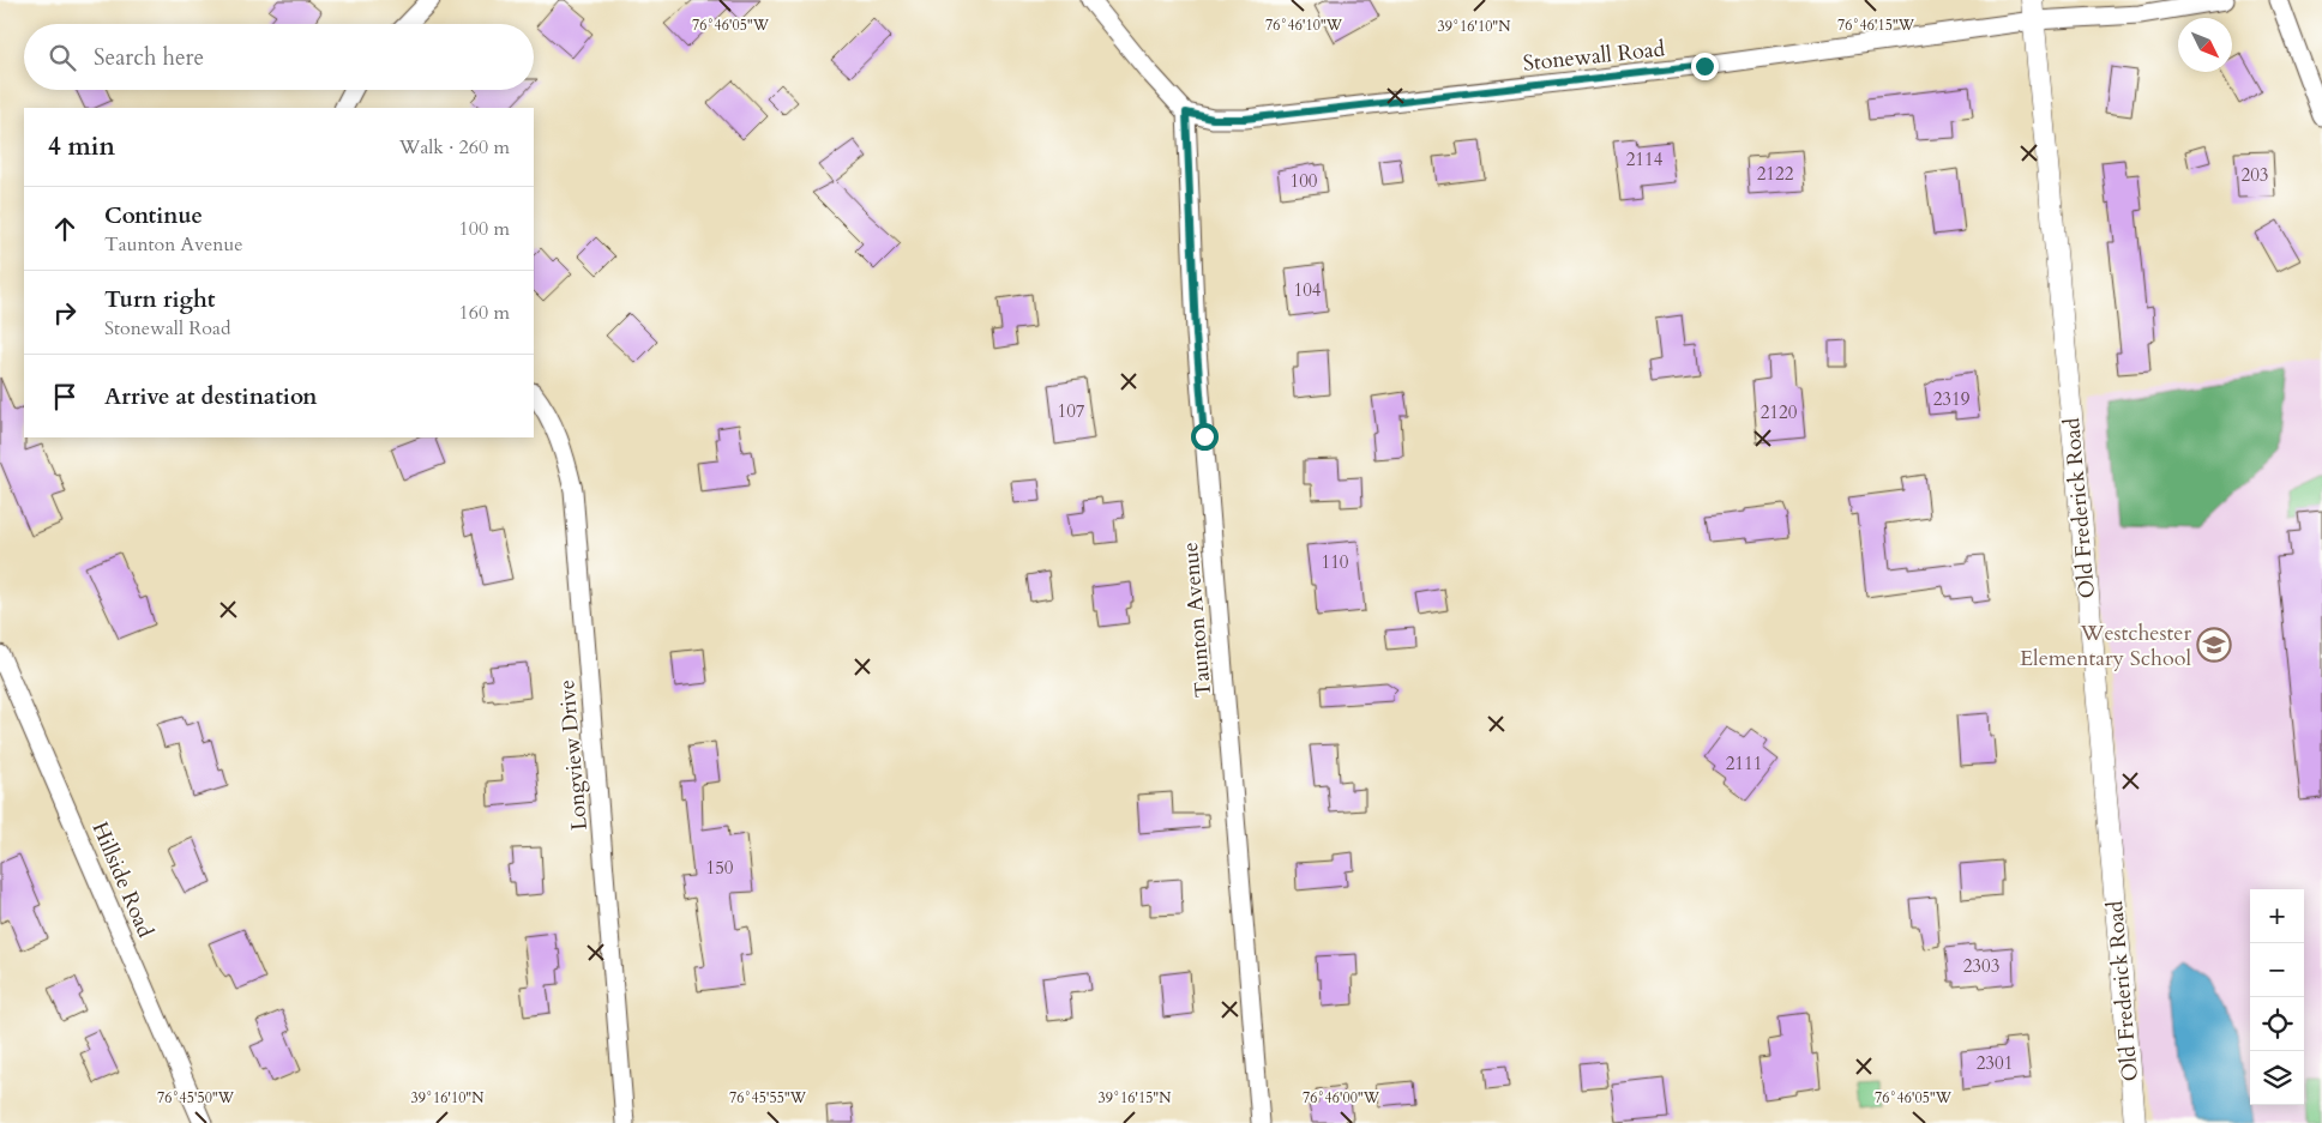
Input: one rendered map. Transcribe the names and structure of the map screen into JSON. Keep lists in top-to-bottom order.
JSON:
{
  "streets": {
    "street": [
      "Stonewall Road",
      "Old Frederick Road",
      "Taunton Avenue",
      "Longview Drive",
      "Hillside Road"
    ]
  },
  "crossings": [
    ["Stonewall Road", "Old Frederick Road"],
    ["Stonewall Road", "Taunton Avenue"]
  ],
  "places": {
    "school or university": ["Westchester Elementary School"]
  },
  "house_numbers": [
    "2114",
    "2122",
    "203",
    "100",
    "104",
    "2319",
    "107",
    "2120",
    "110",
    "2111",
    "150",
    "2303",
    "2301"
  ],
  "north": "bottom right",
  "page": {
    "search": "Search here",
    "heading": ["4 min", "Walk · 260 m"],
    "list": [
      ["Continue", "Taunton Avenue", "100 m"],
      ["Turn right", "Stonewall Road", "160 m"],
      "Arrive at destination"
    ],
    "map_buttons": ["+", "−"]
  },
  "coordinates": [
    "76°46'10\"W",
    "76°46'05\"W",
    "76°46'15\"W",
    "39°16'10\"N",
    "39°16'15\"N",
    "76°45'50\"W",
    "76°45'55\"W",
    "76°46'00\"W"
  ]
}
